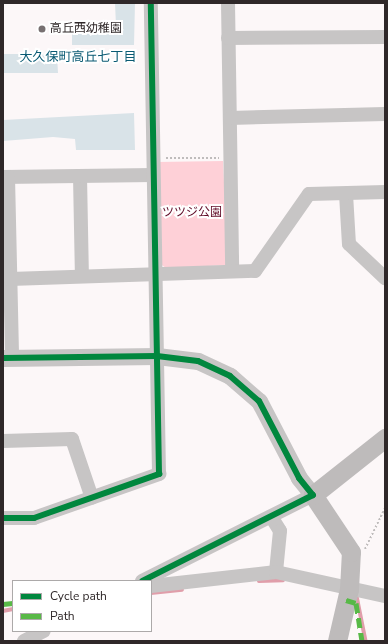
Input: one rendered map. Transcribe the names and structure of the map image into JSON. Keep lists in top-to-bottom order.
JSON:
{
  "districts": ["大久保町高丘七丁目"],
  "parks": ["ツツジ公園"],
  "places": ["高丘西幼稚園"],
  "legend": ["Cycle path", "Path"]
}
